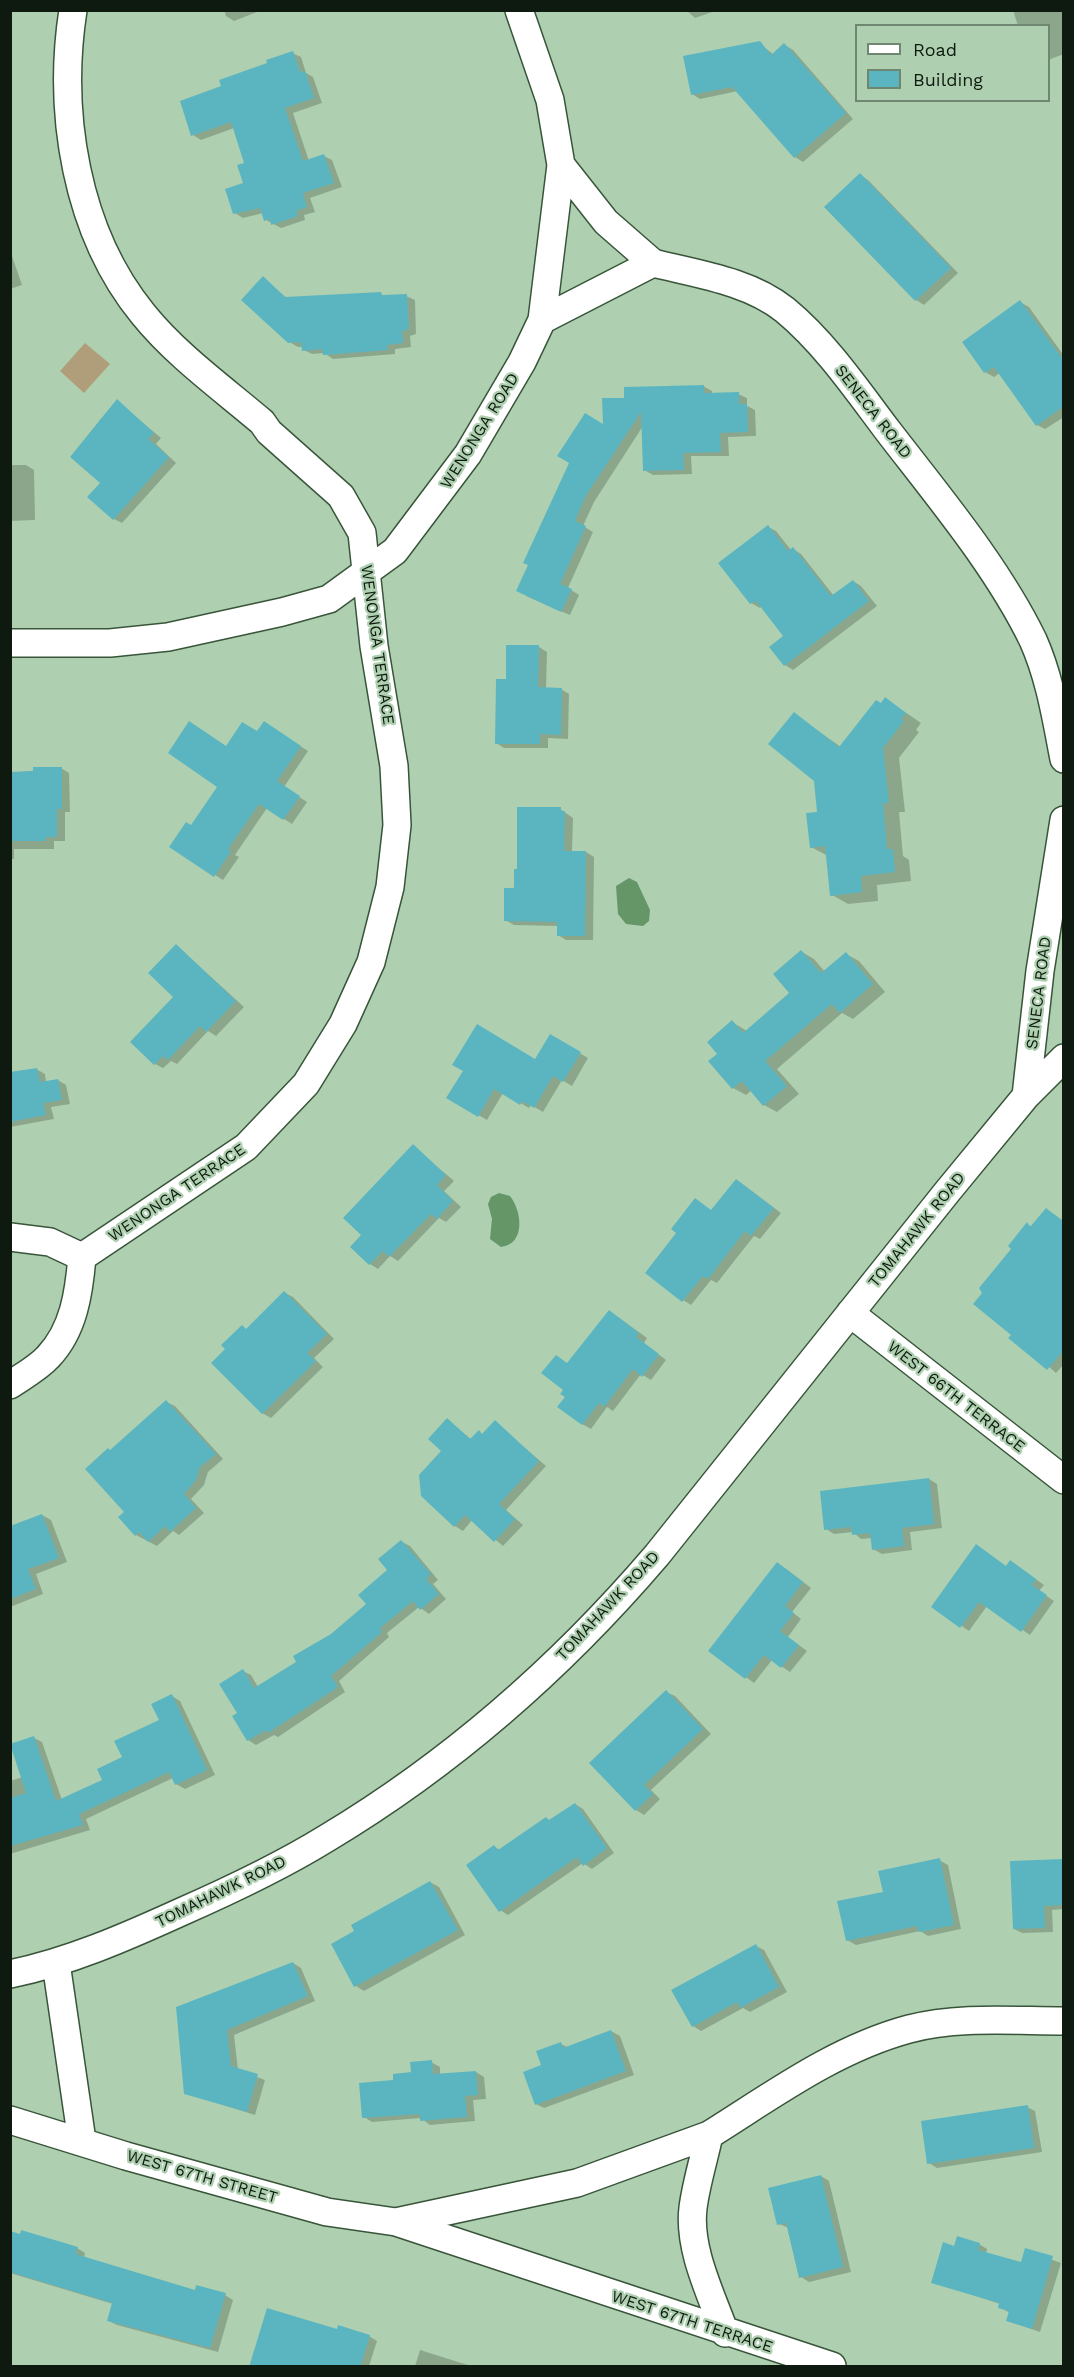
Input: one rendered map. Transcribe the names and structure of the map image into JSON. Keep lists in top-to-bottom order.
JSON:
{
  "streets": {
    "street": [
      "SENECA ROAD",
      "WENONGA ROAD",
      "WENONGA TERRACE",
      "TOMAHAWK ROAD",
      "WEST 66TH TERRACE",
      "WEST 67TH STREET",
      "WEST 67TH TERRACE"
    ]
  },
  "crossings": [
    ["SENECA ROAD", "TOMAHAWK ROAD"],
    ["WENONGA ROAD", "WENONGA TERRACE"],
    ["TOMAHAWK ROAD", "WEST 66TH TERRACE"],
    ["WEST 67TH STREET", "WEST 67TH TERRACE"]
  ],
  "legend": ["Road", "Building"]
}
